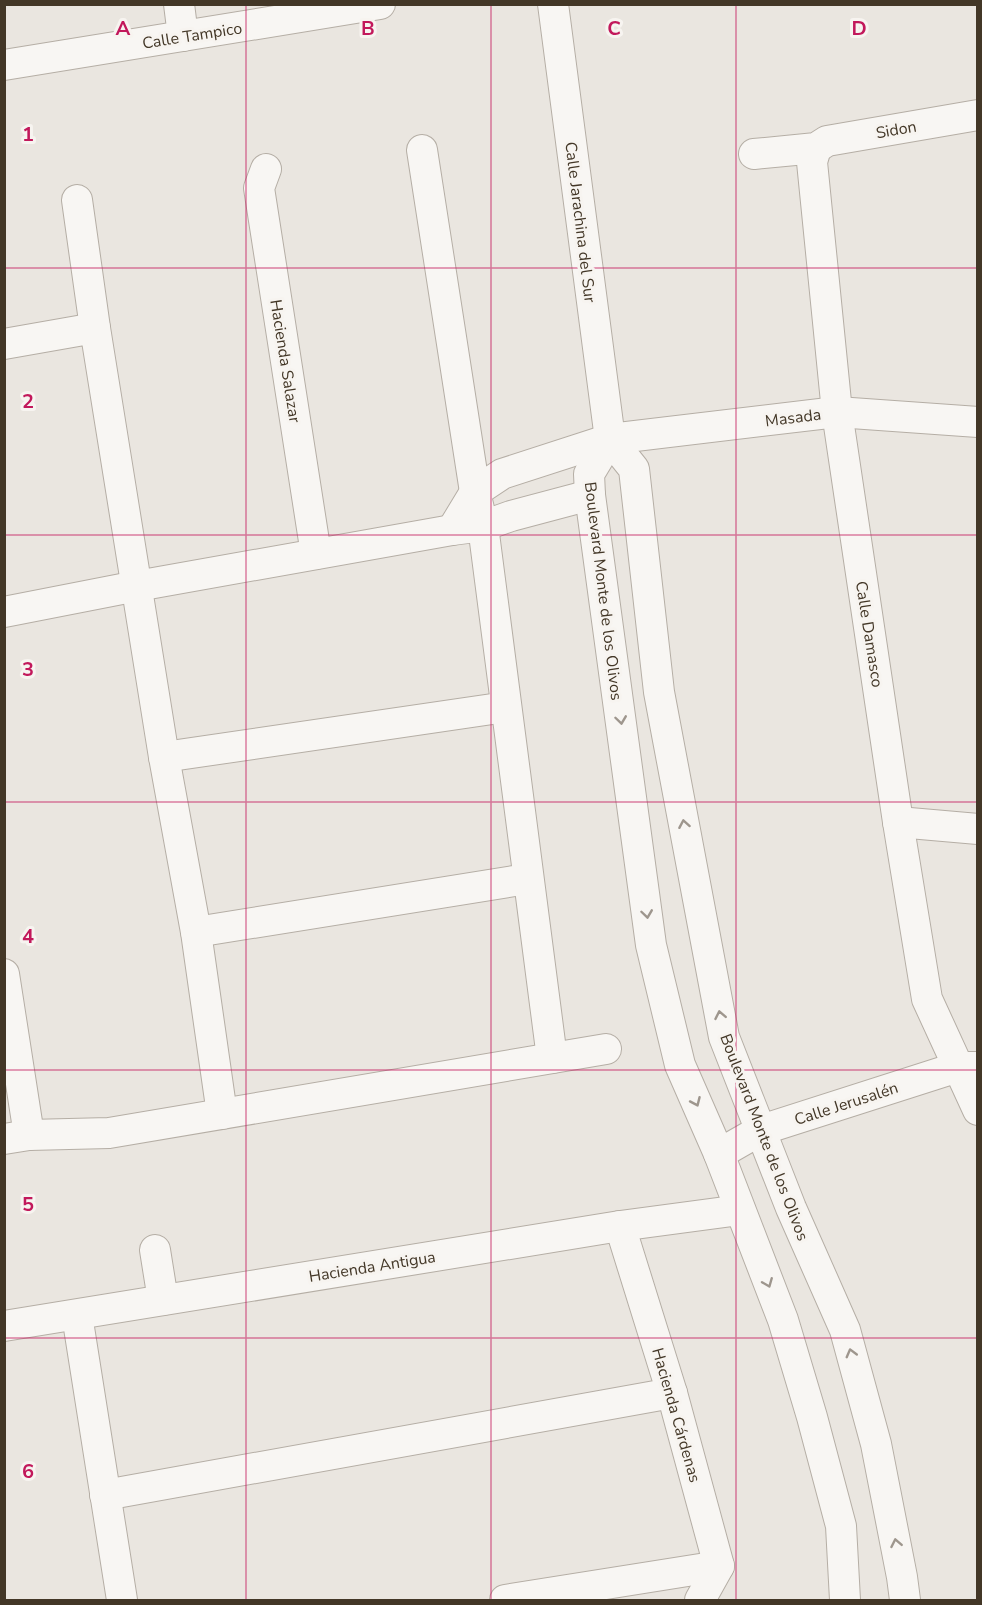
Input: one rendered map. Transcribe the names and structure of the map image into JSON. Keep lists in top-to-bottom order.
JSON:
{
  "streets": {
    "street": [
      "Calle Tampico",
      "Sidon",
      "Calle Jarachina del Sur",
      "Hacienda Salazar",
      "Masada",
      "Boulevard Monte de los Olivos",
      "Calle Damasco",
      "Calle Jerusalén",
      "Hacienda Antigua",
      "Hacienda Cárdenas"
    ]
  },
  "crossings": [
    ["Sidon", "Calle Damasco"],
    ["Calle Jarachina del Sur", "Masada"],
    ["Calle Jarachina del Sur", "Boulevard Monte de los Olivos"],
    ["Masada", "Boulevard Monte de los Olivos"],
    ["Masada", "Calle Damasco"],
    ["Boulevard Monte de los Olivos", "Calle Jerusalén"],
    ["Boulevard Monte de los Olivos", "Hacienda Antigua"],
    ["Calle Damasco", "Calle Jerusalén"],
    ["Hacienda Antigua", "Hacienda Cárdenas"]
  ],
  "grid": {
    "columns": [
      "A",
      "B",
      "C",
      "D"
    ],
    "rows": [
      "1",
      "2",
      "3",
      "4",
      "5",
      "6"
    ]
  }
}
